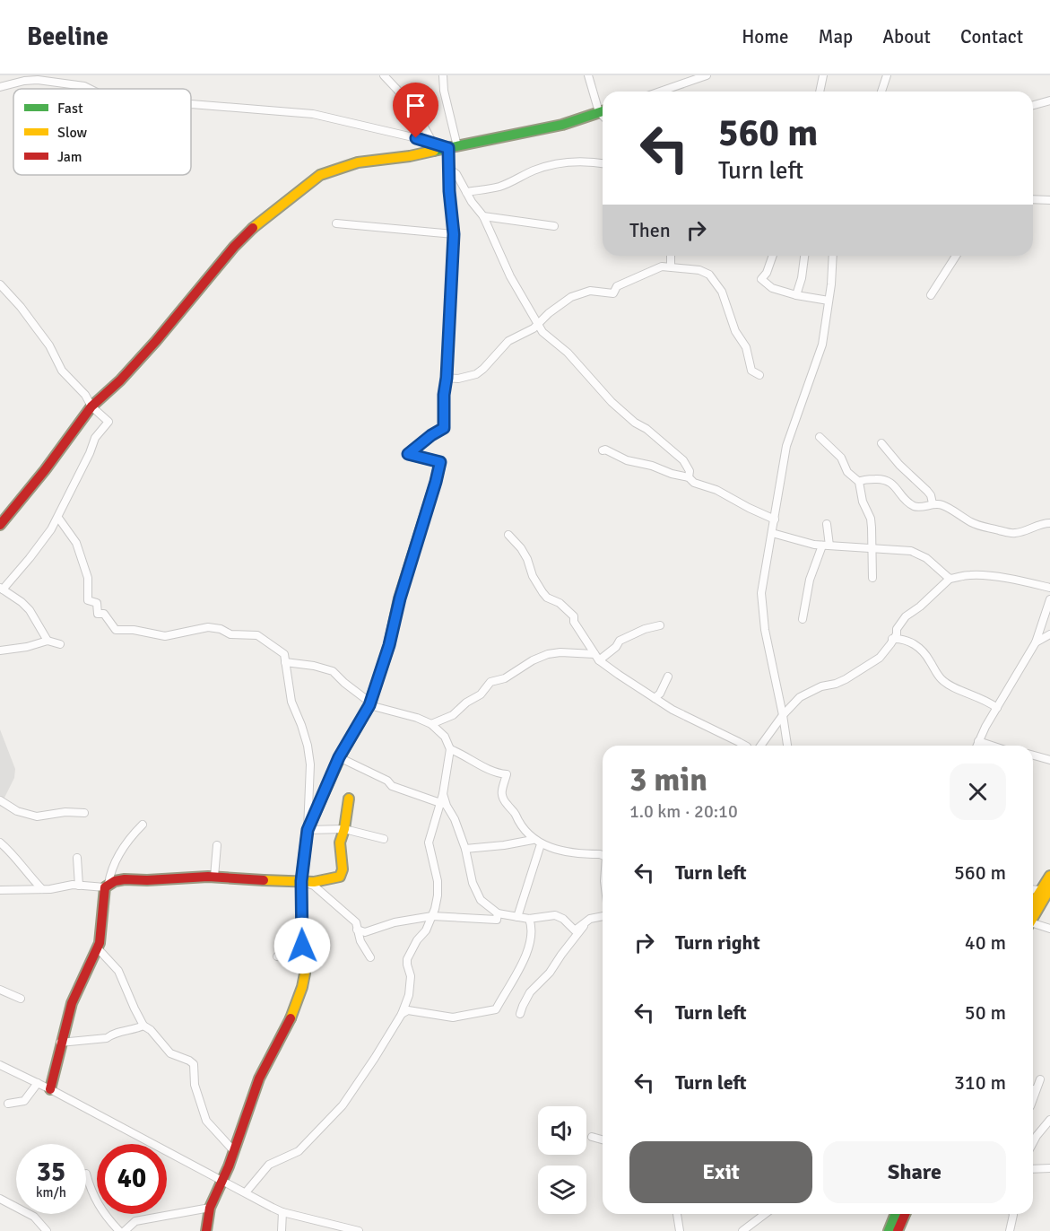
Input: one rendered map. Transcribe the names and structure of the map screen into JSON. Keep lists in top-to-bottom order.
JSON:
{
  "legend": ["Fast", "Slow", "Jam"],
  "page": {
    "header": "Beeline",
    "nav": [
      "Home",
      "Map",
      "About",
      "Contact"
    ],
    "turn": ["560 m", "Turn left"],
    "then": "Then",
    "heading": ["3 min", "1.0 km · 20:10"],
    "list": [
      {
        "name": "Turn left",
        "value": "560 m"
      },
      {
        "name": "Turn right",
        "value": "40 m"
      },
      {
        "name": "Turn left",
        "value": "50 m"
      },
      {
        "name": "Turn left",
        "value": "310 m"
      }
    ],
    "buttons": ["Exit", "Share"],
    "speed": "35 km/h",
    "limit": "40"
  }
}
